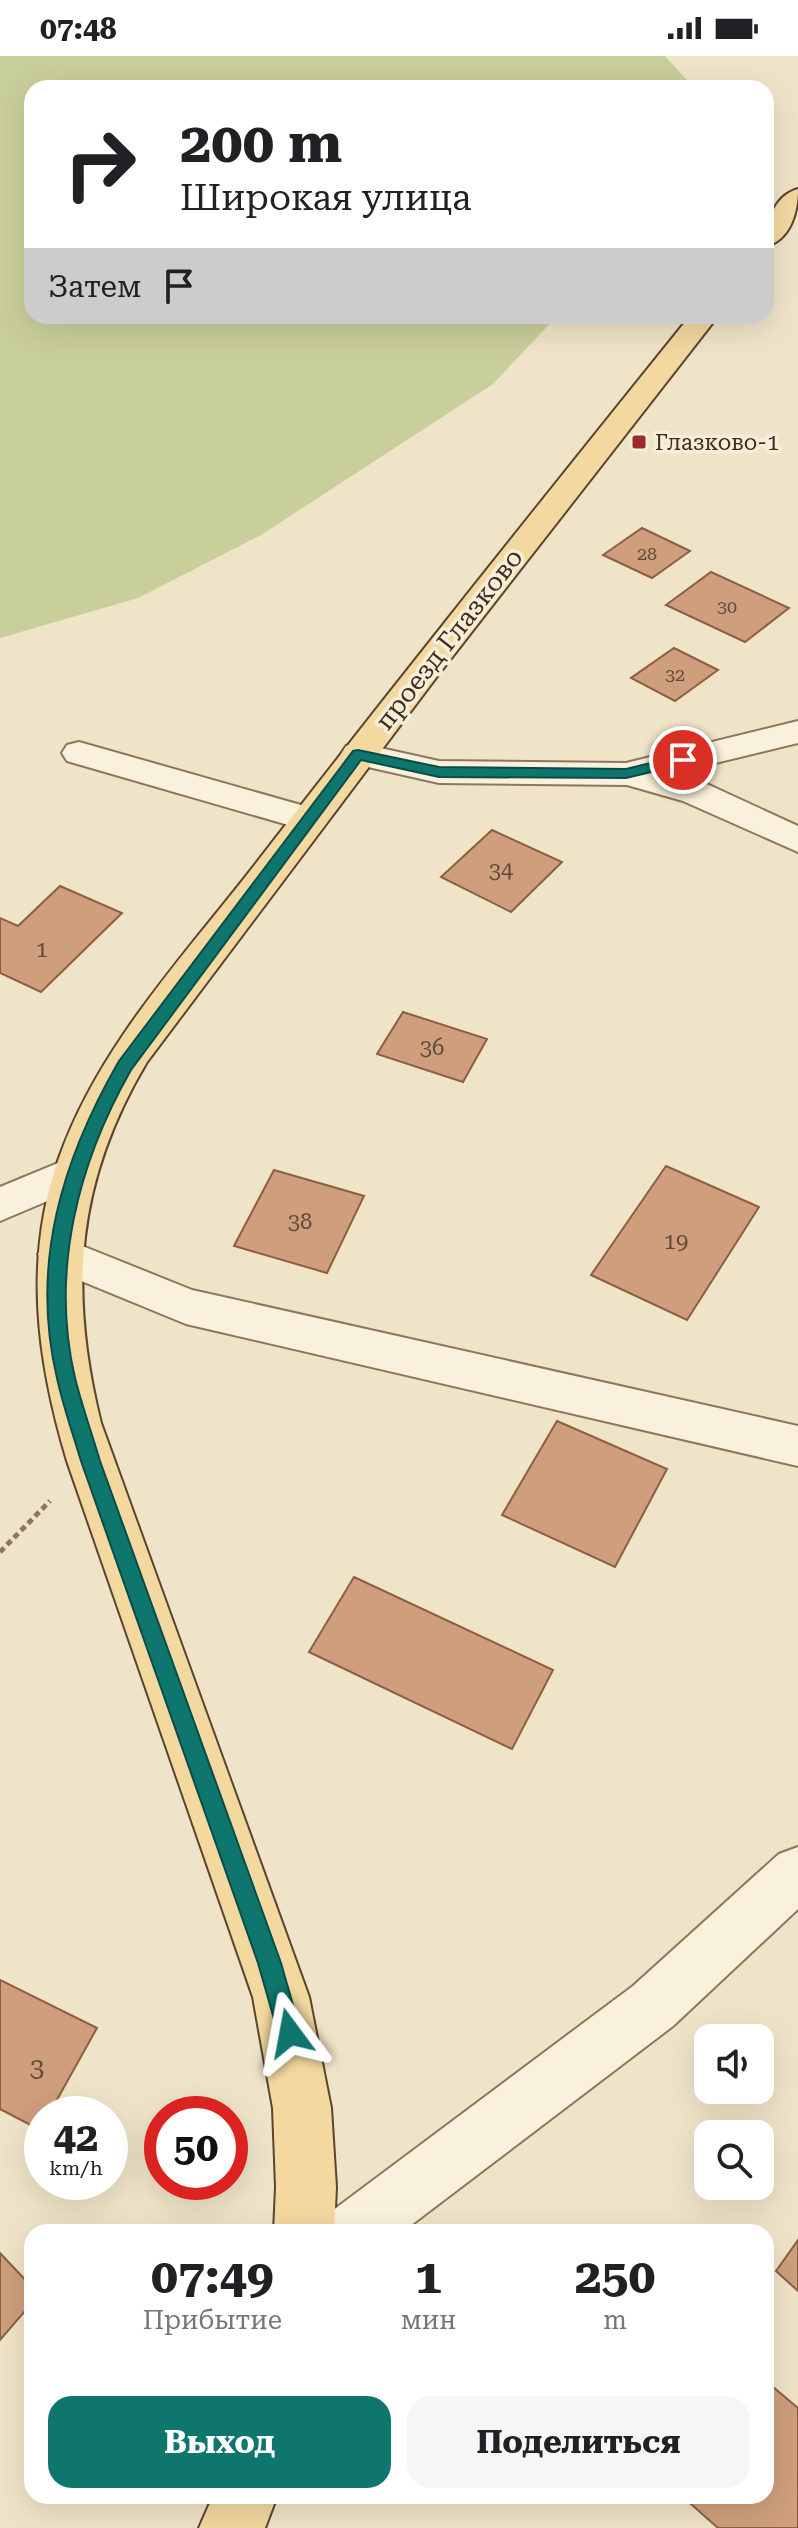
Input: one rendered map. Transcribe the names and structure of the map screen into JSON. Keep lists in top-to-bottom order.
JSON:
{
  "streets": {
    "main road": ["проезд Глазково"]
  },
  "places": {
    "transit": ["Глазково-1"]
  },
  "house_numbers": [
    "28",
    "30",
    "32",
    "34",
    "1",
    "36",
    "38",
    "19",
    "3"
  ],
  "page": {
    "status": "07:48",
    "turn": ["200 m", "Широкая улица"],
    "then": "Затем",
    "speed": "42 km/h",
    "limit": "50",
    "eta": [
      "07:49",
      "Прибытие",
      "1",
      "мин",
      "250",
      "m"
    ],
    "buttons": ["Выход", "Поделиться"]
  }
}
